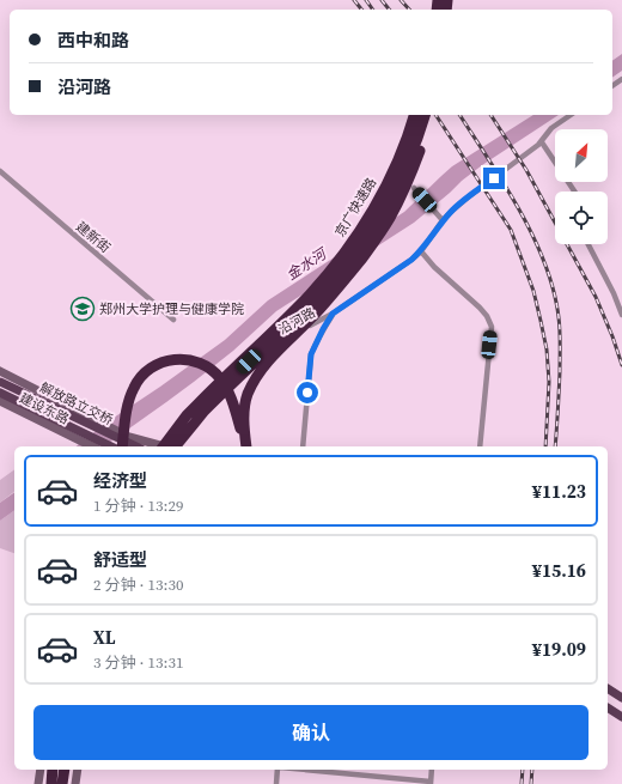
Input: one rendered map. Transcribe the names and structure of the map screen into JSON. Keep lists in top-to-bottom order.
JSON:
{
  "streets": {
    "highway": ["京广快速路"],
    "main road": ["解放路立交桥"],
    "street": ["建新街", "沿河路", "建设东路"]
  },
  "water": ["金水河"],
  "places": {
    "school or university": ["郑州大学护理与健康学院"]
  },
  "north": "top right",
  "page": {
    "banner": ["西中和路", "沿河路"],
    "list": [
      {
        "name": "经济型",
        "note": "1 分钟 · 13:29",
        "value": "¥11.23"
      },
      {
        "name": "舒适型",
        "note": "2 分钟 · 13:30",
        "value": "¥15.16"
      },
      {
        "name": "XL",
        "note": "3 分钟 · 13:31",
        "value": "¥19.09"
      }
    ],
    "buttons": "确认"
  }
}
